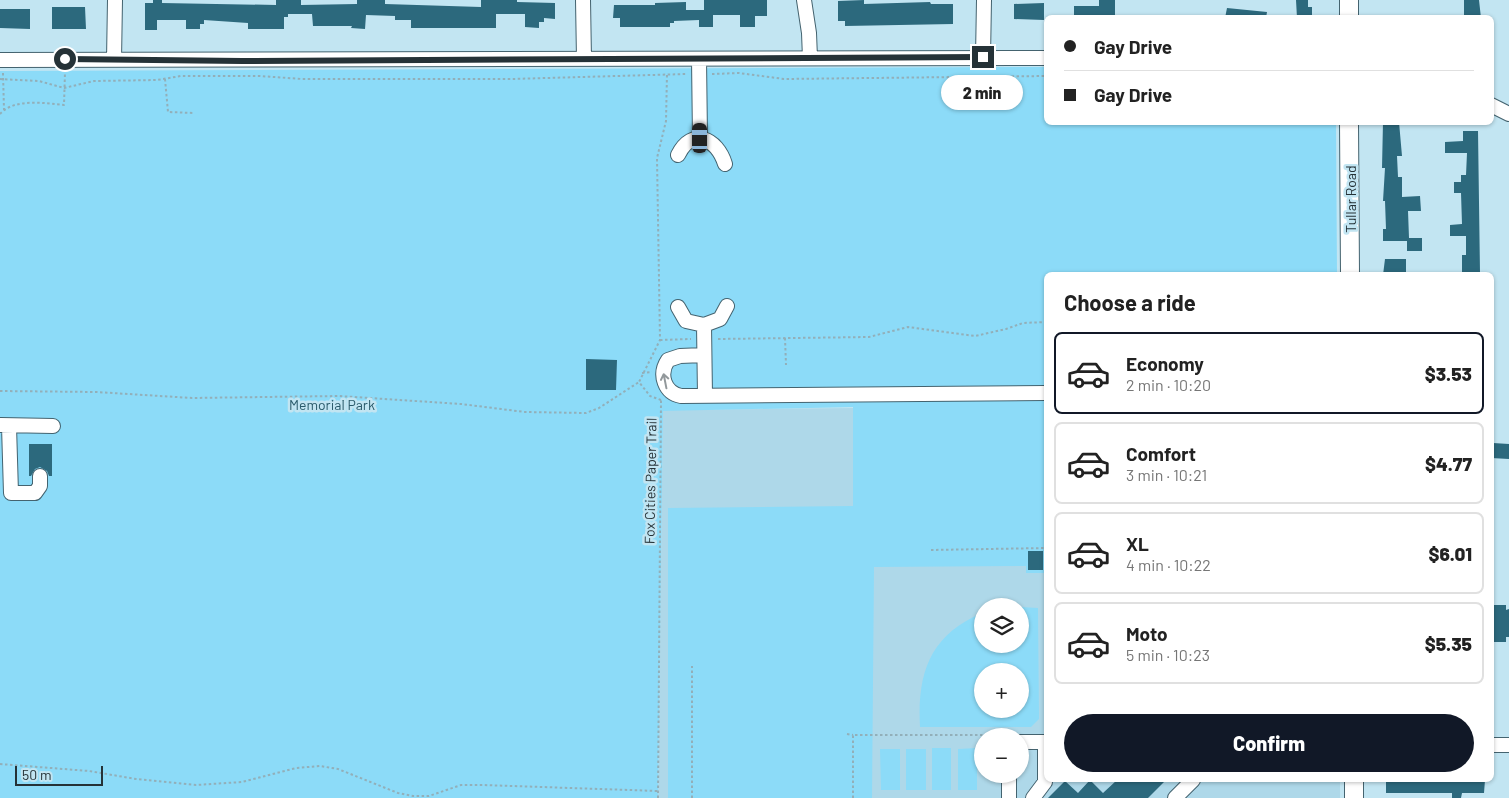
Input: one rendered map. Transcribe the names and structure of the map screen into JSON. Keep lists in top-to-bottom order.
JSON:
{
  "streets": {
    "main road": ["Tullar Road"],
    "path": ["Fox Cities Paper Trail"]
  },
  "parks": ["Memorial Park"],
  "scale_bar": "50 m",
  "page": {
    "banner": ["Gay Drive", "Gay Drive"],
    "bubble": "2 min",
    "heading": "Choose a ride",
    "list": [
      {
        "name": "Economy",
        "note": "2 min · 10:20",
        "value": "$3.53"
      },
      {
        "name": "Comfort",
        "note": "3 min · 10:21",
        "value": "$4.77"
      },
      {
        "name": "XL",
        "note": "4 min · 10:22",
        "value": "$6.01"
      },
      {
        "name": "Moto",
        "note": "5 min · 10:23",
        "value": "$5.35"
      }
    ],
    "map_buttons": ["+", "−"],
    "buttons": "Confirm",
    "scale": "50 m"
  }
}
